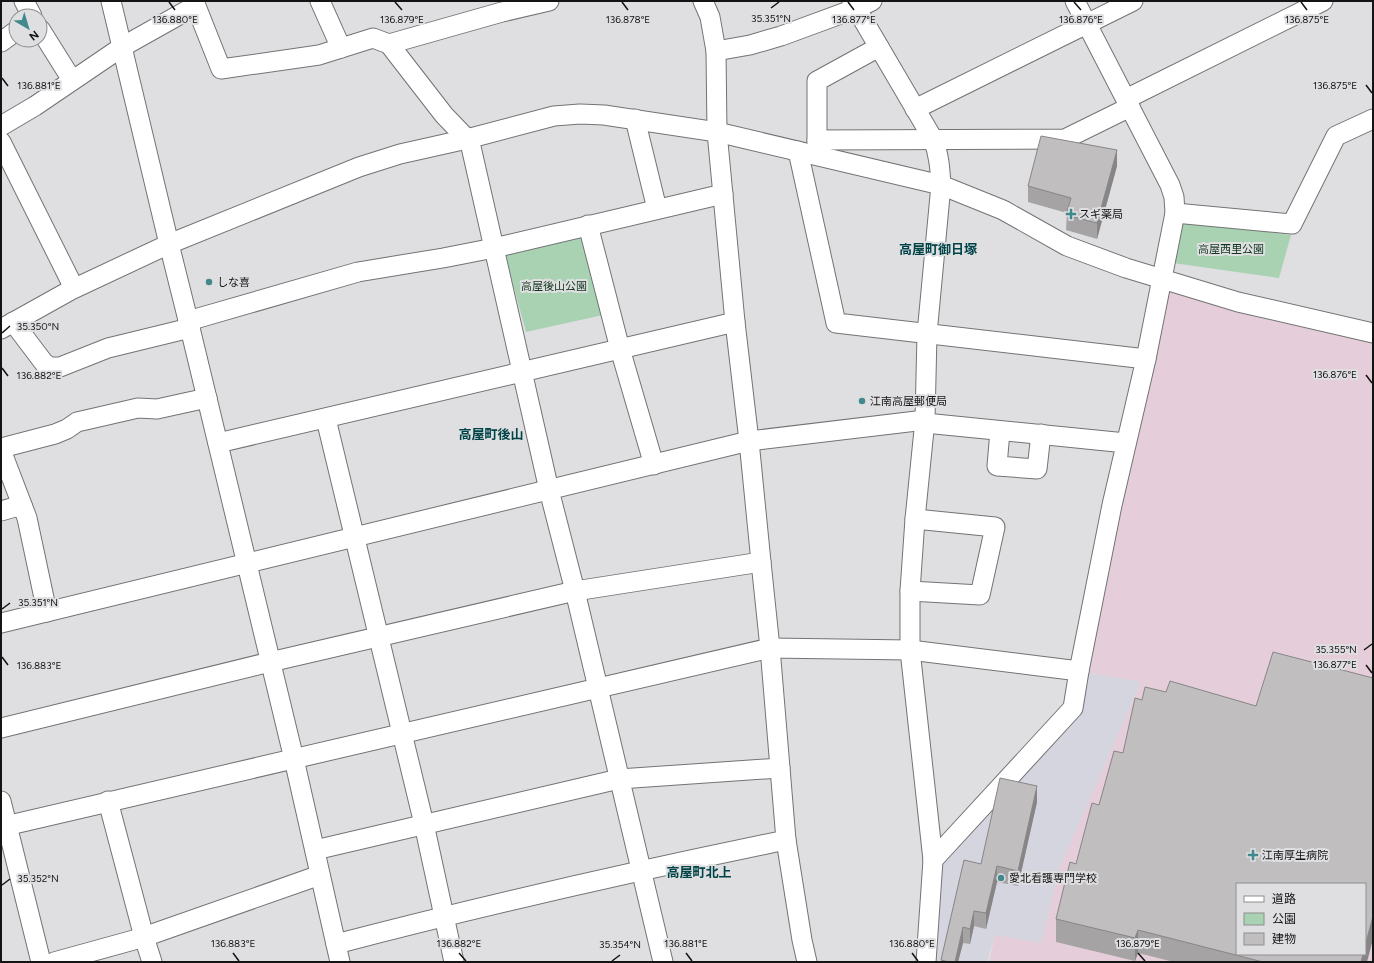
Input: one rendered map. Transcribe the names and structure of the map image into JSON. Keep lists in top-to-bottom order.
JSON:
{
  "districts": ["高屋町御日塚", "高屋町後山", "高屋町北上"],
  "parks": ["高屋西里公園", "高屋後山公園"],
  "places": {
    "health": ["スギ薬局", "江南厚生病院"],
    "other": ["しな喜", "江南高屋郵便局", "愛北看護専門学校"]
  },
  "legend": ["道路", "公園", "建物"],
  "north": "bottom right",
  "coordinates": [
    "35.351°N",
    "136.880°E",
    "136.879°E",
    "136.877°E",
    "136.876°E",
    "136.875°E",
    "136.878°E",
    "136.881°E",
    "35.350°N",
    "136.882°E",
    "35.355°N",
    "136.883°E",
    "35.352°N",
    "35.354°N"
  ]
}
